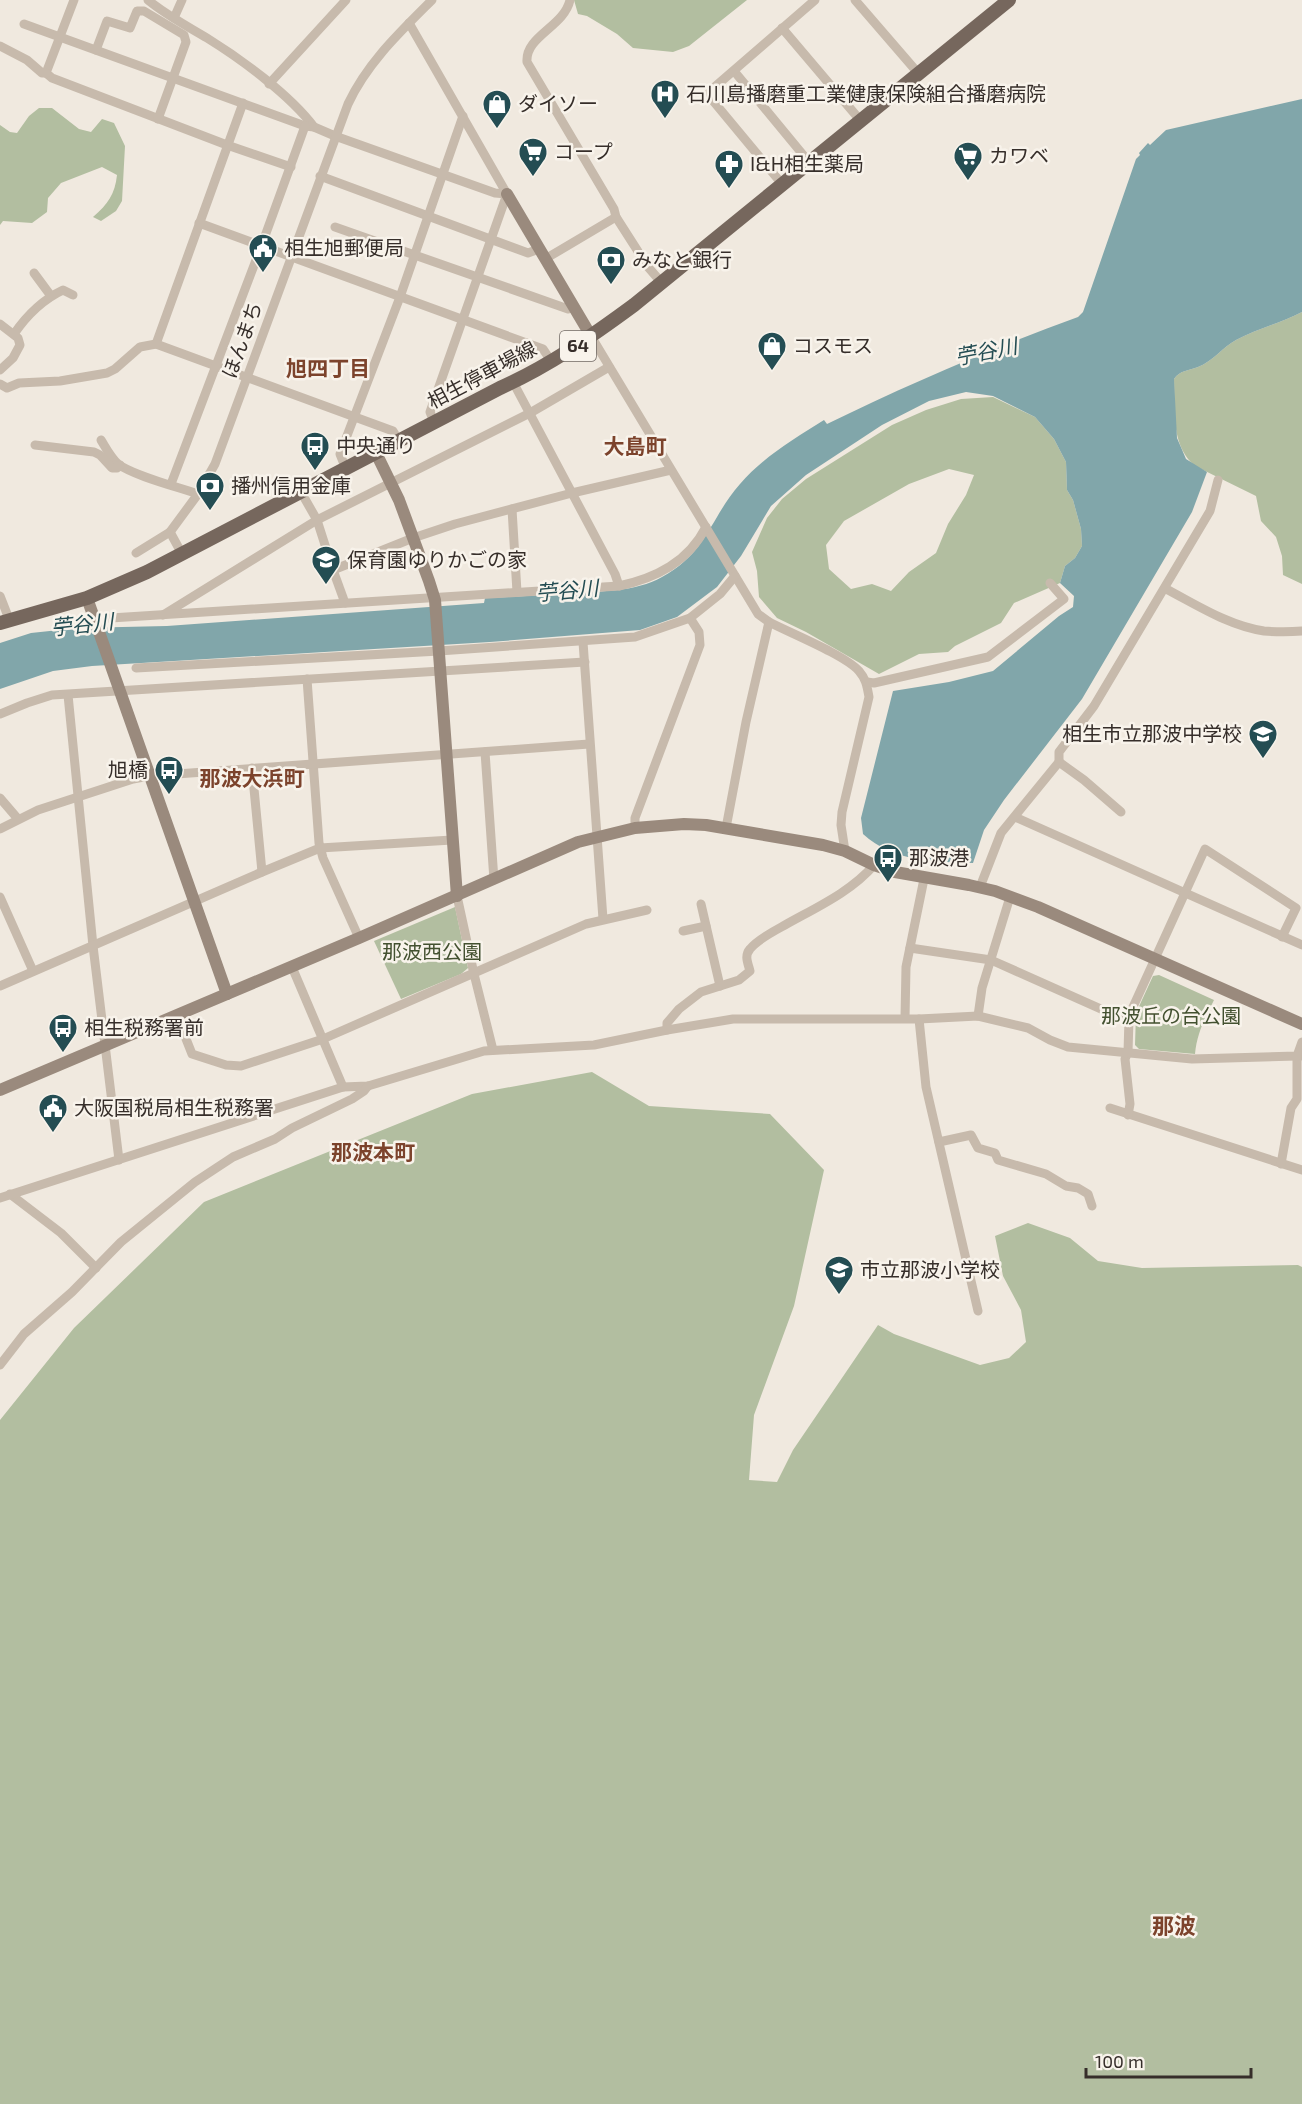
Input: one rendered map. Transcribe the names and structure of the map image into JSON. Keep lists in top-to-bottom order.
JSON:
{
  "streets": {
    "main road": ["64", "相生停車場線"],
    "street": ["ほんまち"]
  },
  "districts": [
    "旭四丁目",
    "大島町",
    "那波大浜町",
    "那波本町",
    "那波"
  ],
  "water": ["苧谷川"],
  "parks": ["那波西公園", "那波丘の台公園"],
  "places": {
    "hospital": ["石川島播磨重工業健康保険組合播磨病院"],
    "shop": ["ダイソー", "コスモス"],
    "supermarket": ["コープ", "カワベ"],
    "pharmacy": ["I&H相生薬局"],
    "public building": ["相生旭郵便局", "大阪国税局相生税務署"],
    "bank": ["みなと銀行", "播州信用金庫"],
    "bus stop": [
      "中央通り",
      "旭橋",
      "那波港",
      "相生税務署前"
    ],
    "school or university": ["保育園ゆりかごの家", "相生市立那波中学校", "市立那波小学校"]
  },
  "scale_bar": "100 m"
}
